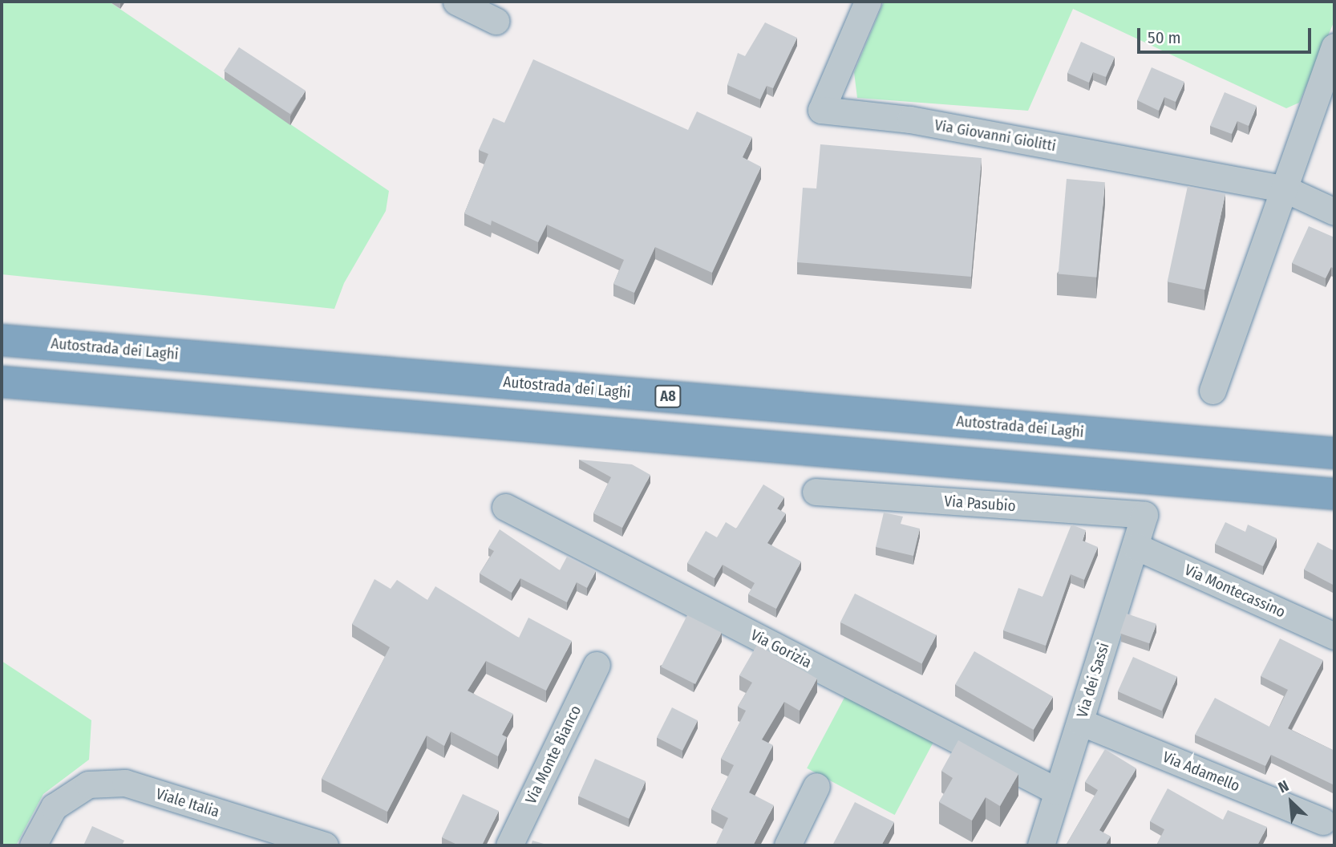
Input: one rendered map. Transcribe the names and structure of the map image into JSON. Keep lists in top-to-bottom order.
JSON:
{
  "streets": {
    "highway": ["Autostrada dei Laghi", "A8"],
    "street": [
      "Via Giovanni Giolitti",
      "Via Pasubio",
      "Via Montecassino",
      "Via Gorizia",
      "Via dei Sassi",
      "Via Monte Bianco",
      "Via Adamello",
      "Viale Italia"
    ]
  },
  "crossings": [
    ["Via Pasubio", "Via dei Sassi"],
    ["Via Montecassino", "Via dei Sassi"],
    ["Via Gorizia", "Via dei Sassi"],
    ["Via dei Sassi", "Via Adamello"]
  ],
  "scale_bar": "50 m",
  "north": "top left"
}
